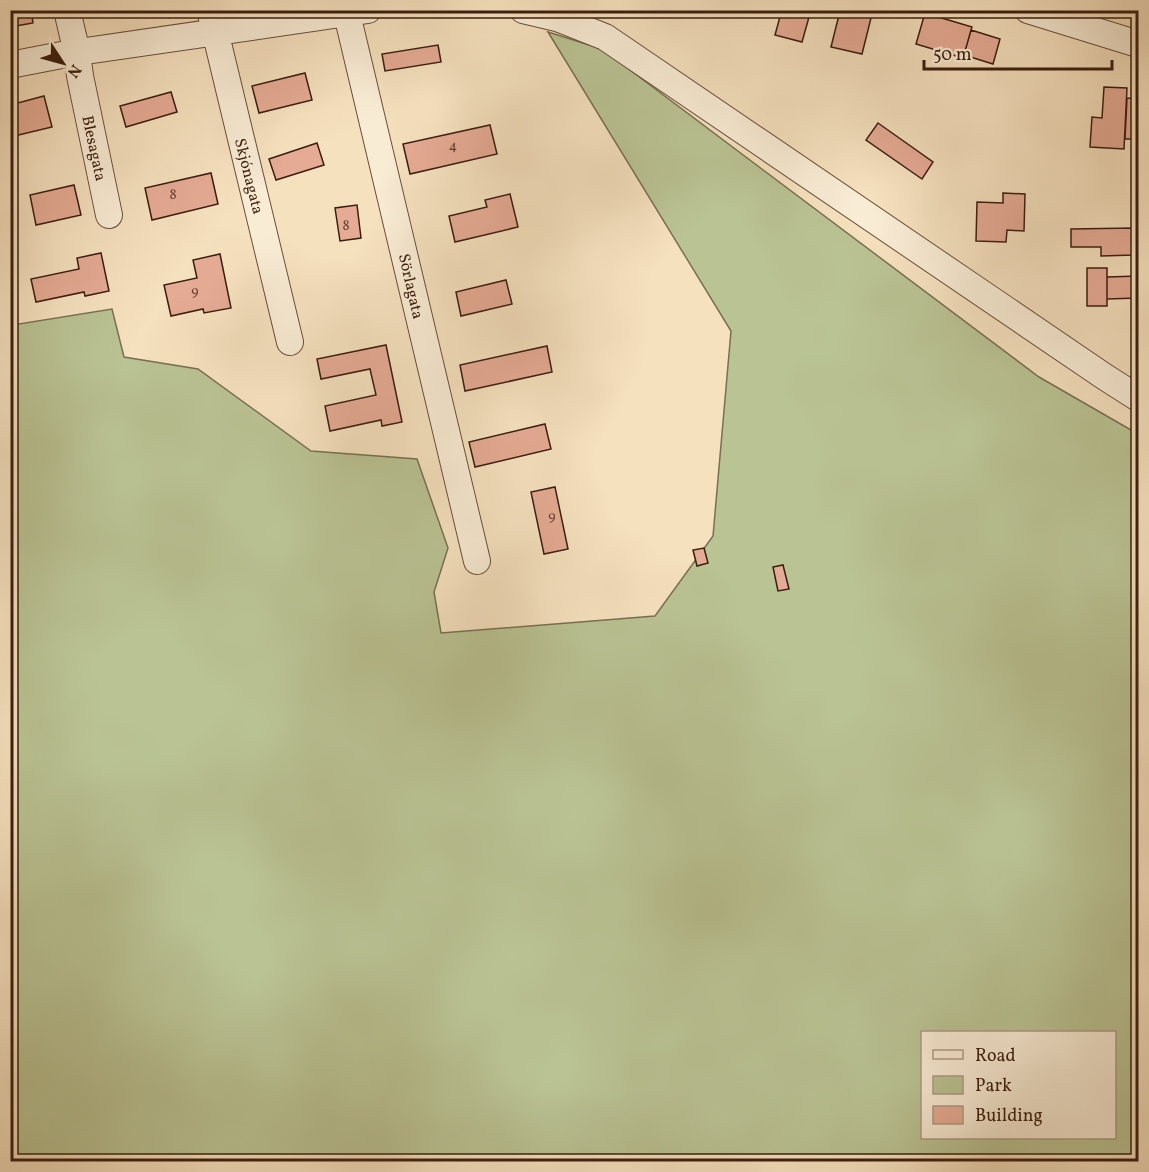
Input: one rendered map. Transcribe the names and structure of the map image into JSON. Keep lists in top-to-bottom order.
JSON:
{
  "streets": {
    "street": ["Blesagata", "Skjónagata", "Sörlagata"]
  },
  "house_numbers": [
    "4",
    "8",
    "8",
    "9",
    "9"
  ],
  "legend": ["Road", "Park", "Building"],
  "scale_bar": "50 m",
  "north": "bottom right"
}
